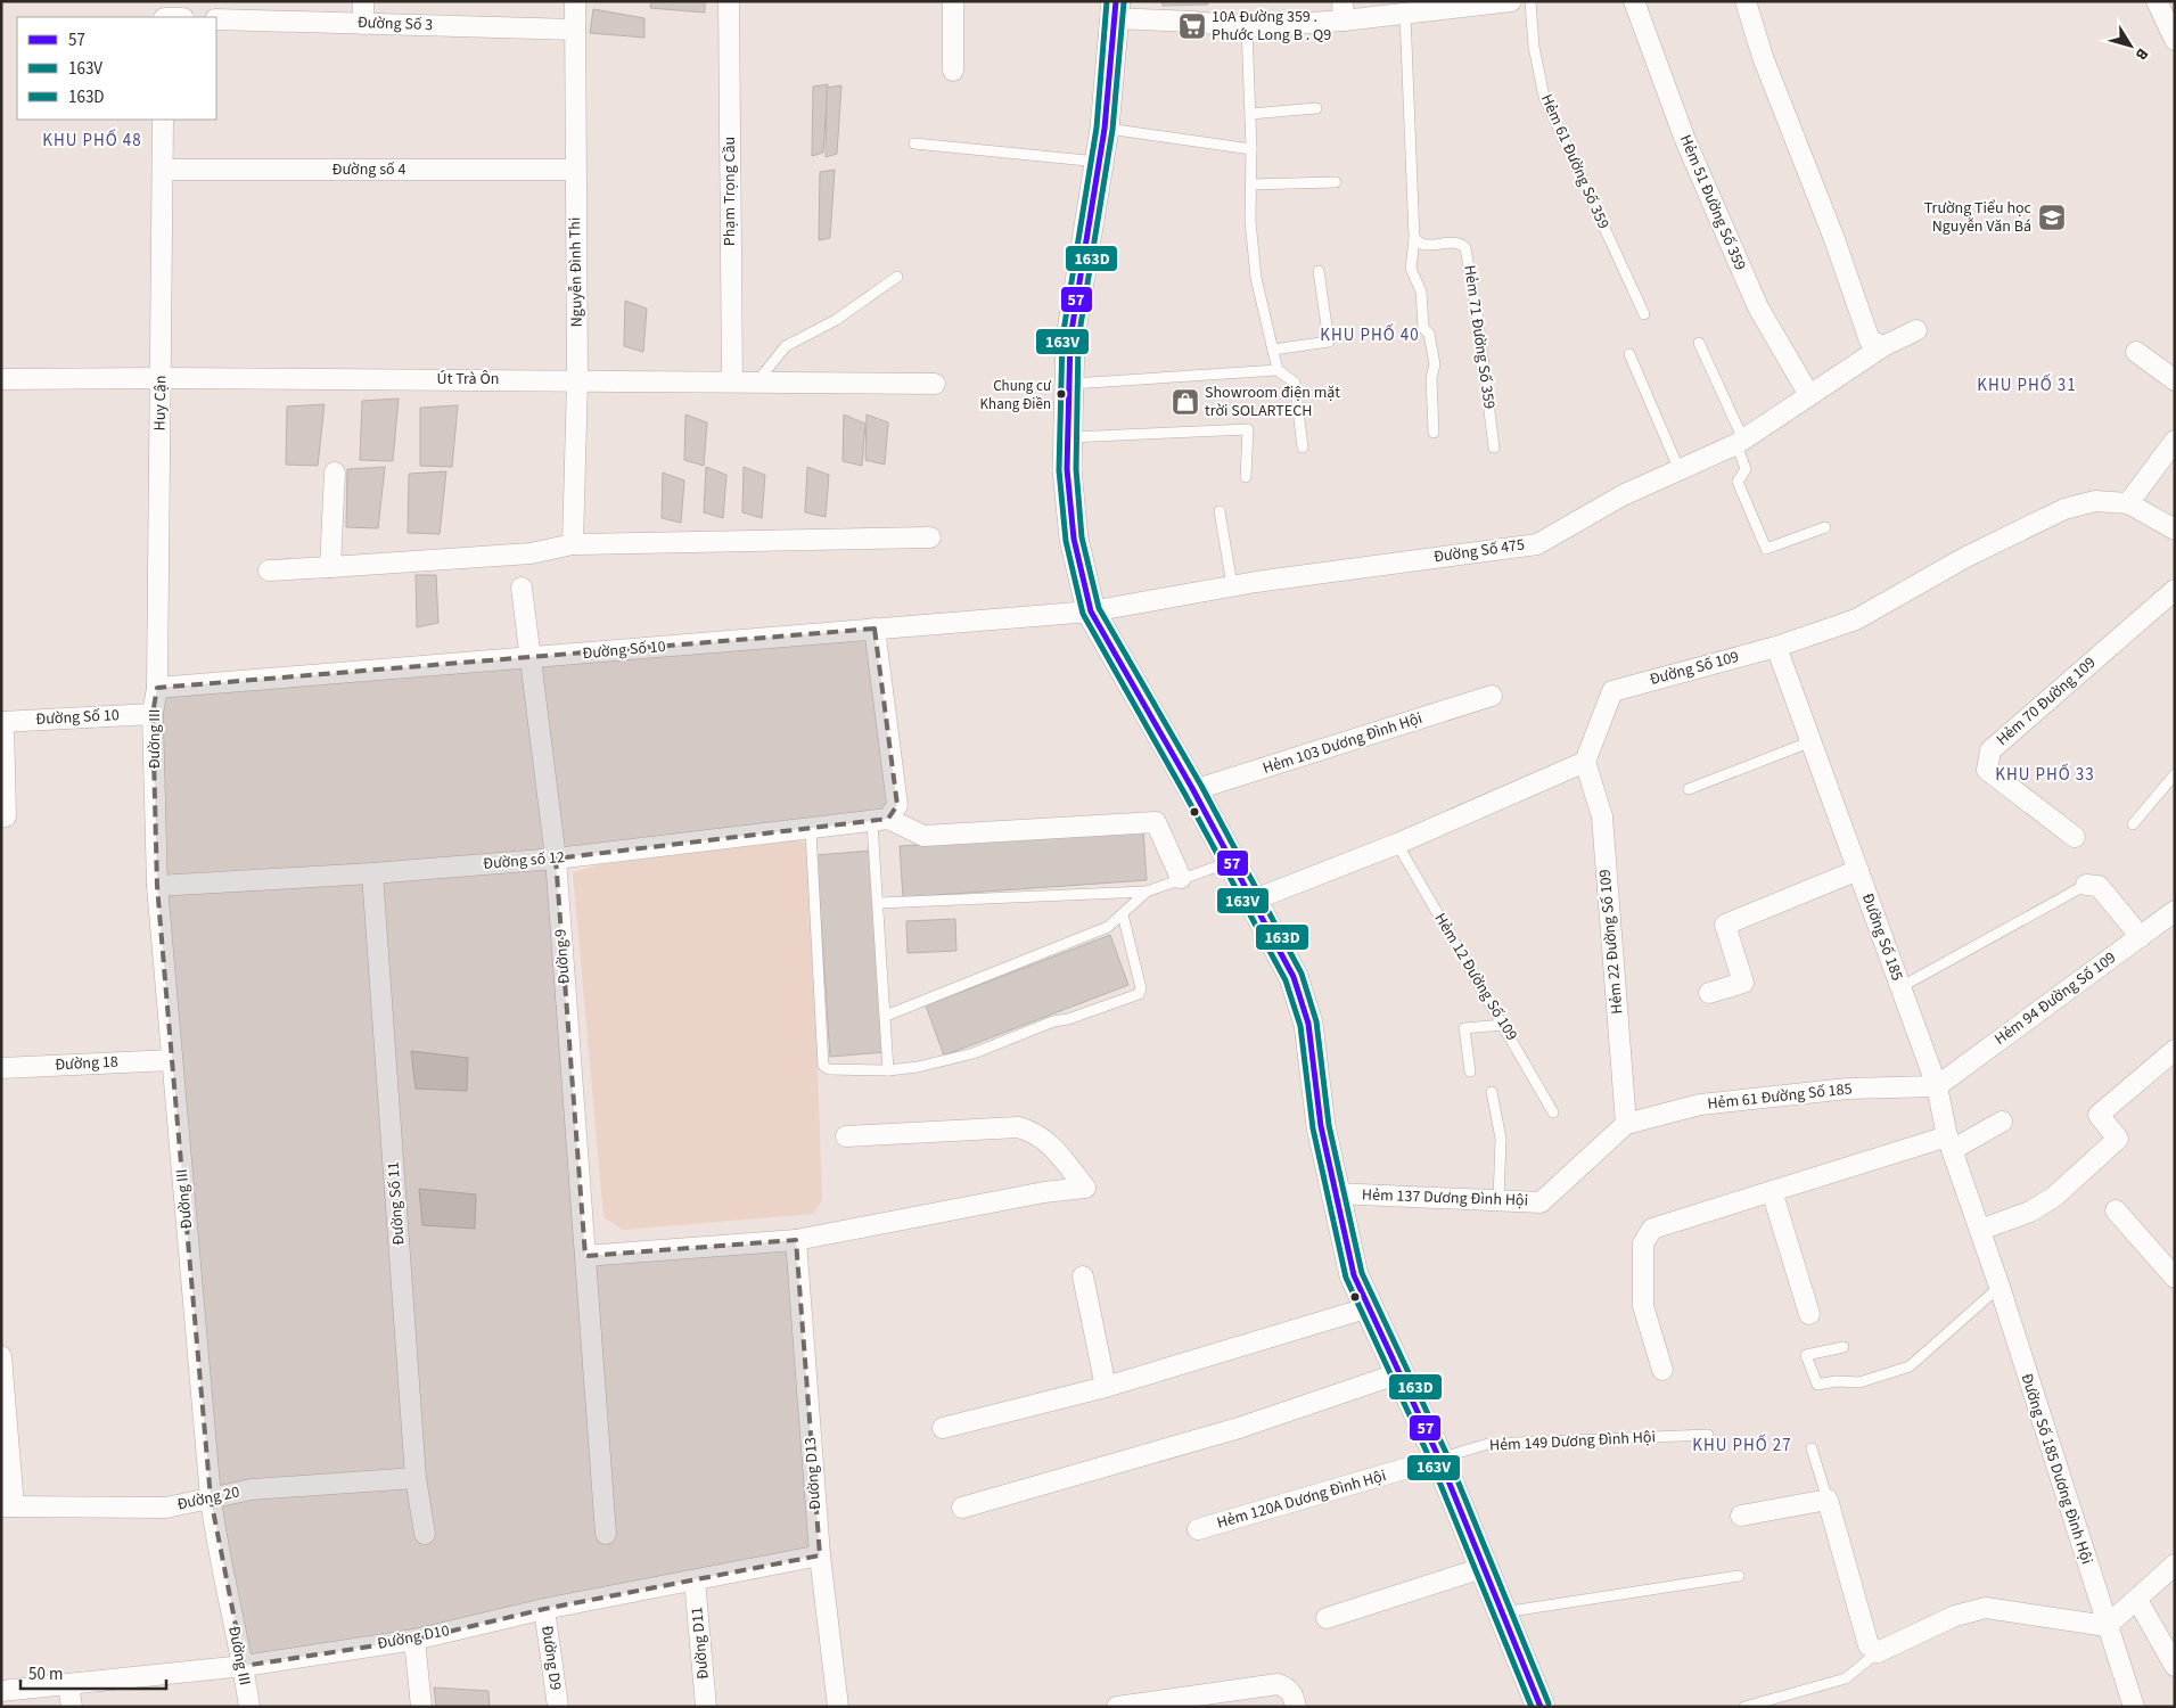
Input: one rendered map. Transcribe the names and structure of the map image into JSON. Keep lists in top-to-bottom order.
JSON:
{
  "streets": {
    "street": [
      "Đường Số 3",
      "Đường số 4",
      "Phạm Trọng Cầu",
      "Hẻm 51 Đường Số 359",
      "Nguyễn Đình Thi",
      "Út Trà Ôn",
      "Huy Cận",
      "Đường Số 475",
      "Đường Số 10",
      "Đường Số 109",
      "Hẻm 70 Đường 109",
      "Đường III",
      "Hẻm 103 Dương Đình Hội",
      "Đường số 12",
      "Đường Số 185",
      "Hẻm 22 Đường Số 109",
      "Đường 9",
      "Hẻm 94 Đường Số 109",
      "Đường 18",
      "Hẻm 61 Đường Số 185",
      "Hẻm 137 Dương Đình Hội",
      "Đường Số 11",
      "Đường Số 185 Dương Đình Hội",
      "Đường D13",
      "Đường 20",
      "Hẻm 120A Dương Đình Hội",
      "Đường D10",
      "Đường D11",
      "Đường D9"
    ],
    "lane": [
      "Hẻm 61 Đường Số 359",
      "Hẻm 71 Đường Số 359",
      "Hẻm 12 Đường Số 109",
      "Hẻm 149 Dương Đình Hội"
    ]
  },
  "crossings": [
    ["Đường Số 3", "Nguyễn Đình Thi"],
    ["Đường số 4", "Nguyễn Đình Thi"],
    ["Đường số 4", "Huy Cận"],
    ["Phạm Trọng Cầu", "Út Trà Ôn"],
    ["Hẻm 51 Đường Số 359", "Đường Số 475"],
    ["Nguyễn Đình Thi", "Út Trà Ôn"],
    ["Út Trà Ôn", "Huy Cận"],
    ["Huy Cận", "Đường Số 10"],
    ["Huy Cận", "Đường III"],
    ["Đường Số 475", "Đường Số 10"],
    ["Đường Số 10", "Đường III"],
    ["Đường Số 10", "Đường 9"],
    ["Đường Số 109", "Đường Số 185"],
    ["Đường Số 109", "Hẻm 22 Đường Số 109"],
    ["Đường III", "Đường số 12"],
    ["Đường III", "Đường 18"],
    ["Đường III", "Đường 20"],
    ["Đường III", "Đường D10"],
    ["Đường số 12", "Đường 9"],
    ["Đường số 12", "Đường Số 11"],
    ["Đường Số 185", "Hẻm 94 Đường Số 109"],
    ["Đường Số 185", "Hẻm 61 Đường Số 185"],
    ["Đường Số 185", "Đường Số 185 Dương Đình Hội"],
    ["Hẻm 22 Đường Số 109", "Hẻm 61 Đường Số 185"],
    ["Hẻm 22 Đường Số 109", "Hẻm 137 Dương Đình Hội"],
    ["Hẻm 94 Đường Số 109", "Hẻm 61 Đường Số 185"],
    ["Hẻm 61 Đường Số 185", "Hẻm 137 Dương Đình Hội"],
    ["Đường Số 11", "Đường 20"],
    ["Hẻm 149 Dương Đình Hội", "Hẻm 120A Dương Đình Hội"],
    ["Đường D13", "Đường D10"],
    ["Đường D10", "Đường D11"],
    ["Đường D10", "Đường D9"]
  ],
  "districts": [
    "KHU PHỐ 48",
    "KHU PHỐ 40",
    "KHU PHỐ 31",
    "KHU PHỐ 33",
    "KHU PHỐ 27"
  ],
  "places": {
    "supermarket": ["10A Đường 359 . Phước Long B . Q9"],
    "school or university": ["Trường Tiểu học Nguyễn Văn Bá"],
    "other": ["Chung cư Khang Điền"],
    "shop": ["Showroom điện mặt trời SOLARTECH"]
  },
  "lines": ["transit line 57", "transit line 163V", "transit line 163D"],
  "legend": ["57", "163V", "163D"],
  "scale_bar": "50 m",
  "north": "bottom right"
}
